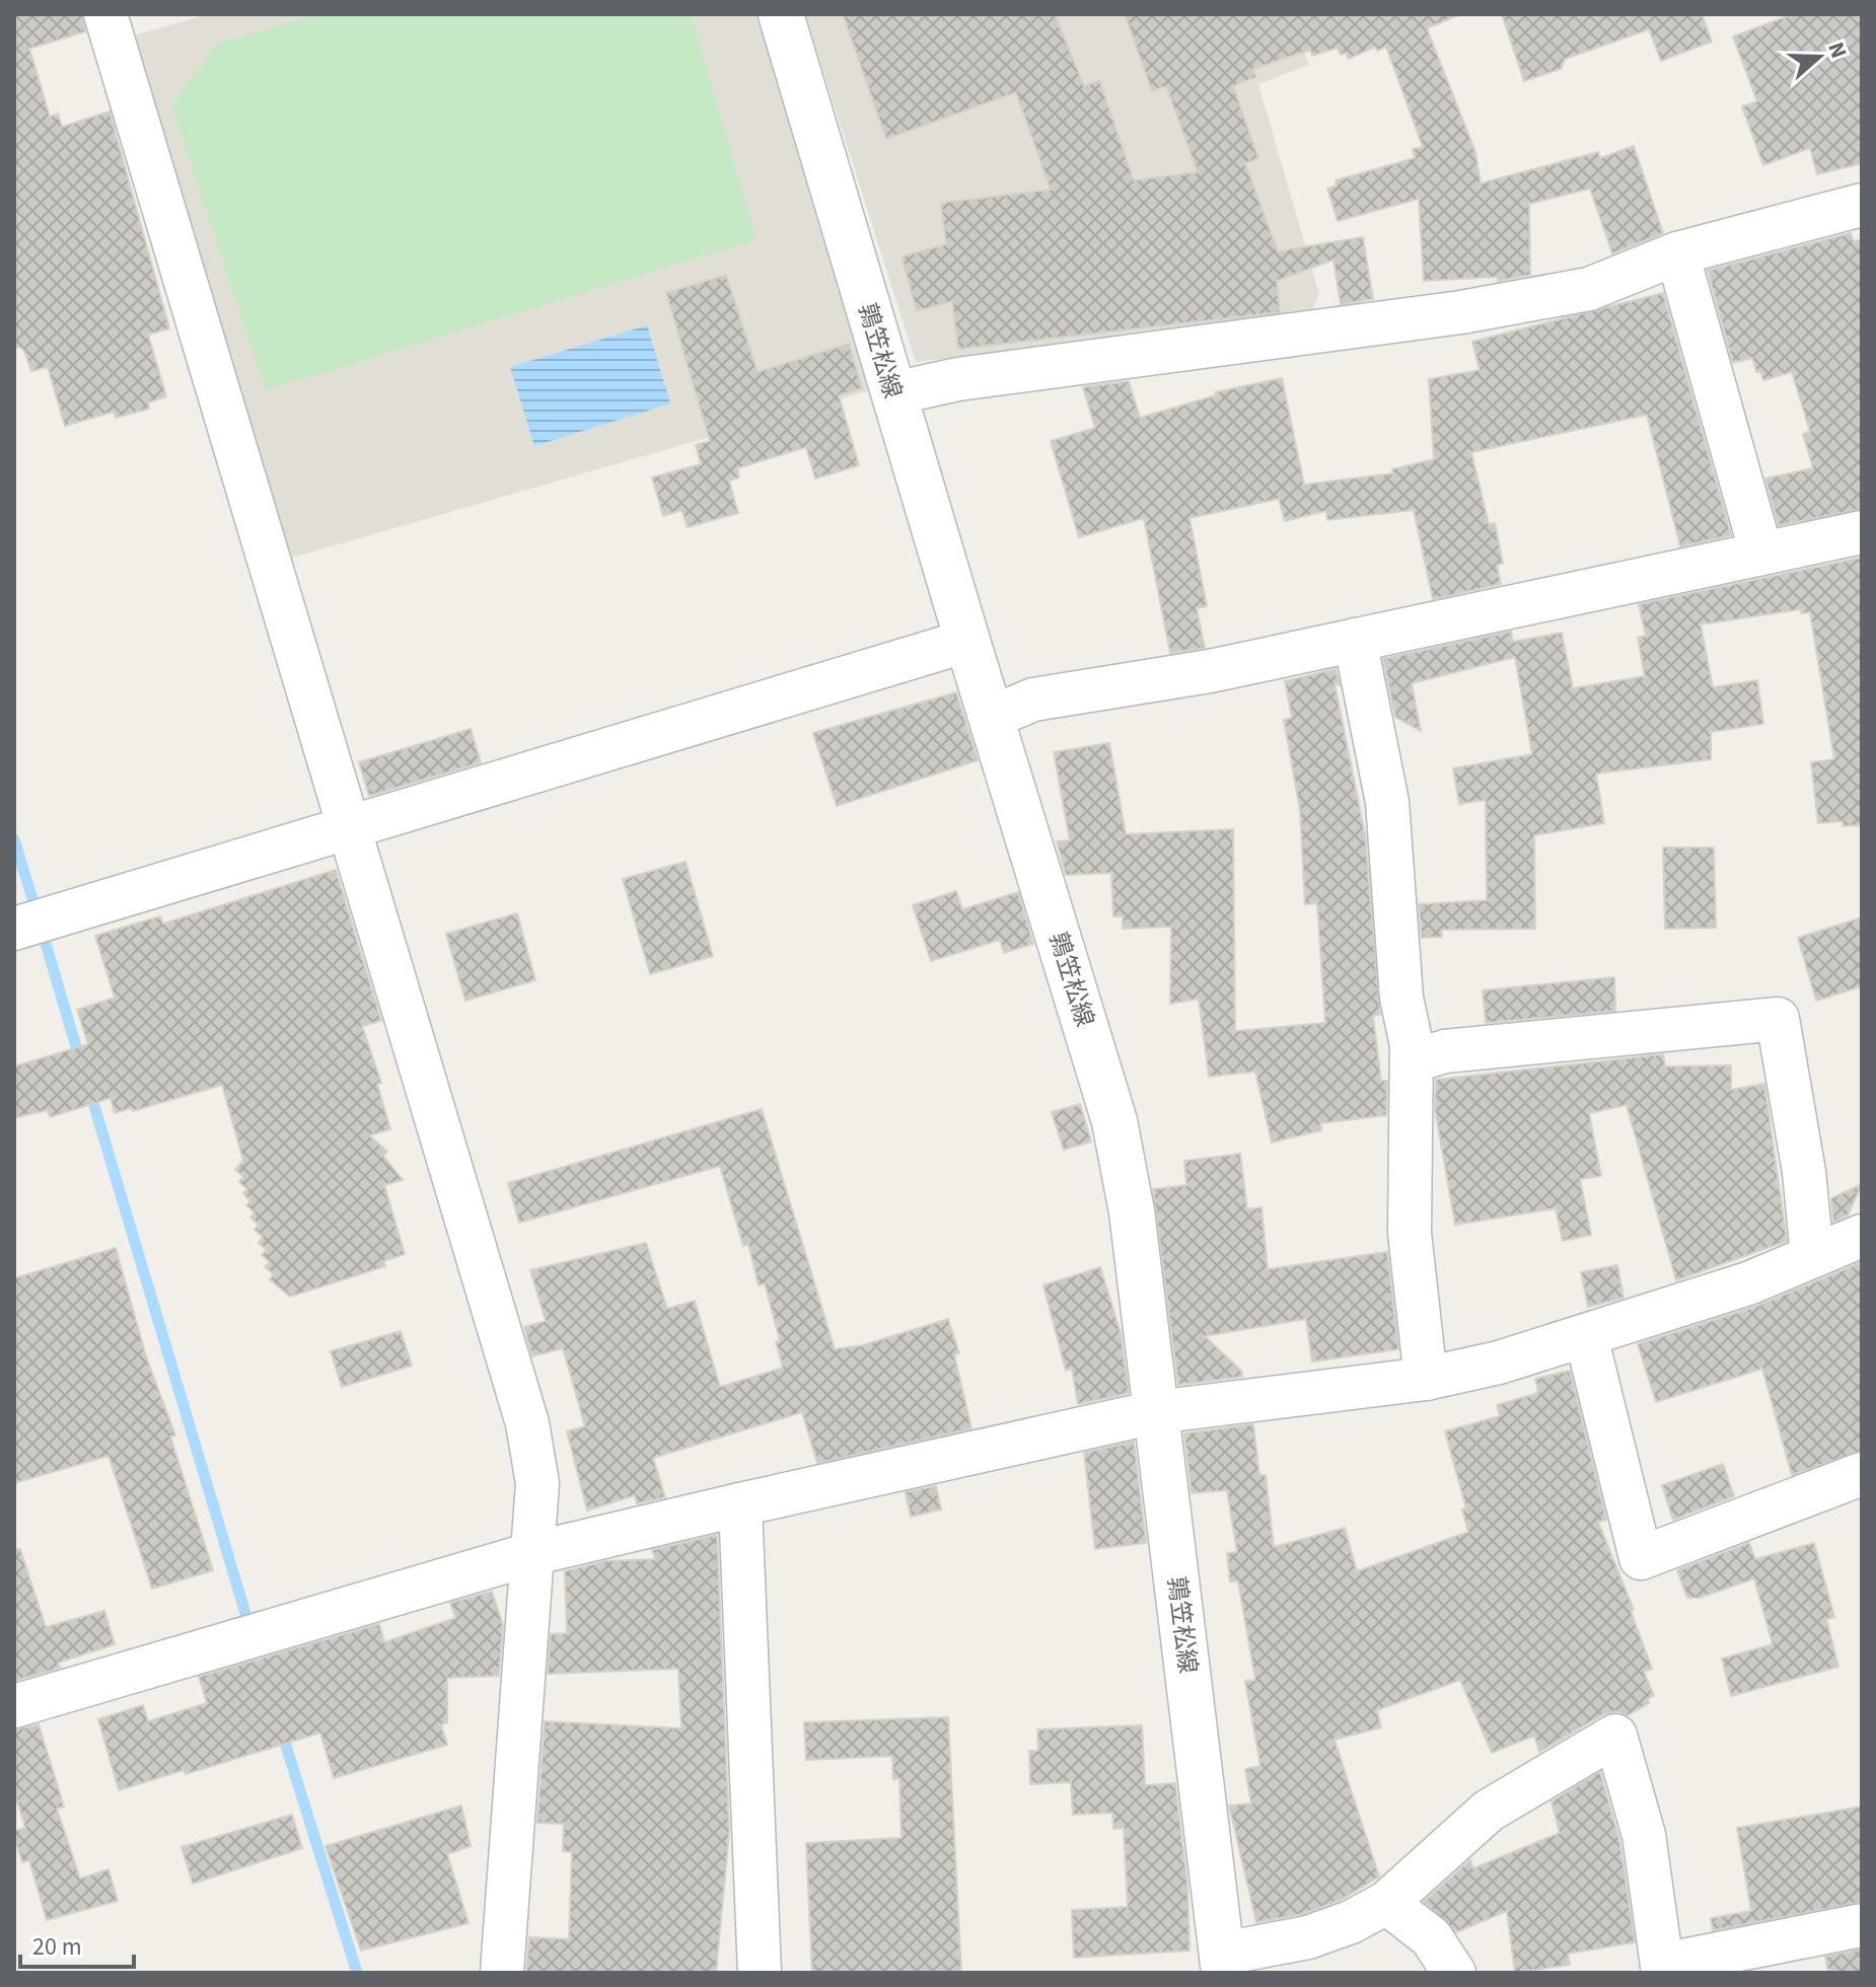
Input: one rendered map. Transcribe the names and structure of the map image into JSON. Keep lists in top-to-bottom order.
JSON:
{
  "streets": {
    "main road": ["鶉笠松線"]
  },
  "scale_bar": "20 m",
  "north": "right"
}
